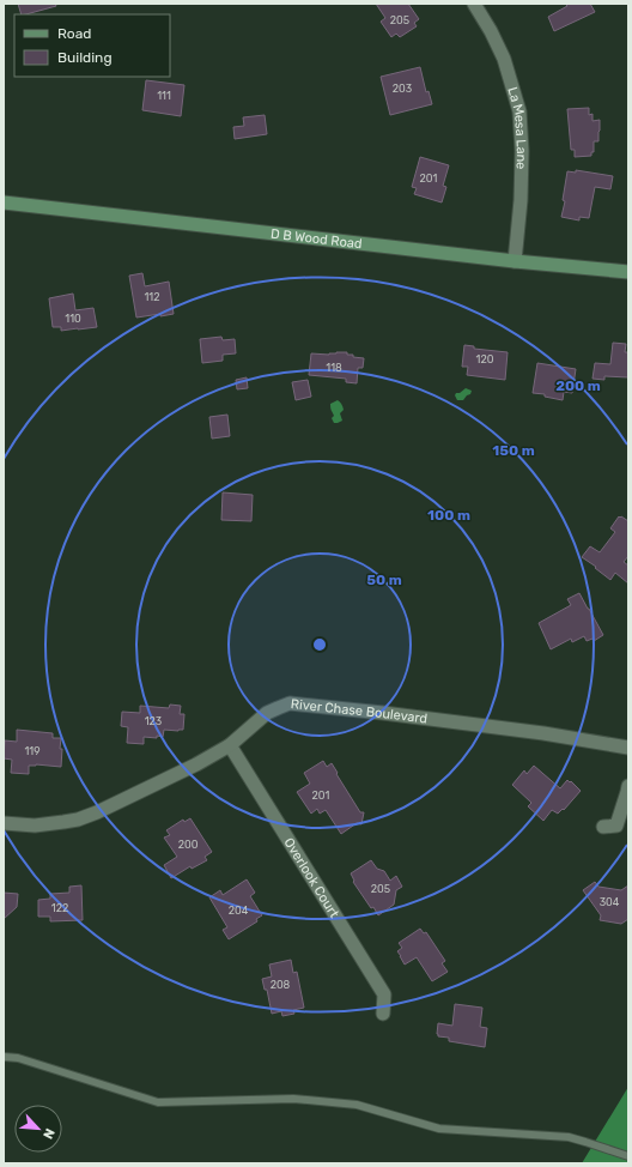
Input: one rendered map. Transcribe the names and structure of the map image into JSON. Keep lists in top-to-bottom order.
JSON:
{
  "streets": {
    "main road": ["D B Wood Road"],
    "street": ["La Mesa Lane", "River Chase Boulevard", "Overlook Court"]
  },
  "crossings": [
    ["La Mesa Lane", "D B Wood Road"],
    ["River Chase Boulevard", "Overlook Court"]
  ],
  "house_numbers": [
    "205",
    "203",
    "111",
    "201",
    "112",
    "110",
    "120",
    "118",
    "123",
    "119",
    "201",
    "200",
    "205",
    "304",
    "122",
    "204",
    "208"
  ],
  "legend": ["Road", "Building"],
  "north": "bottom right",
  "rings": [
    "200 m",
    "150 m",
    "100 m",
    "50 m"
  ]
}
